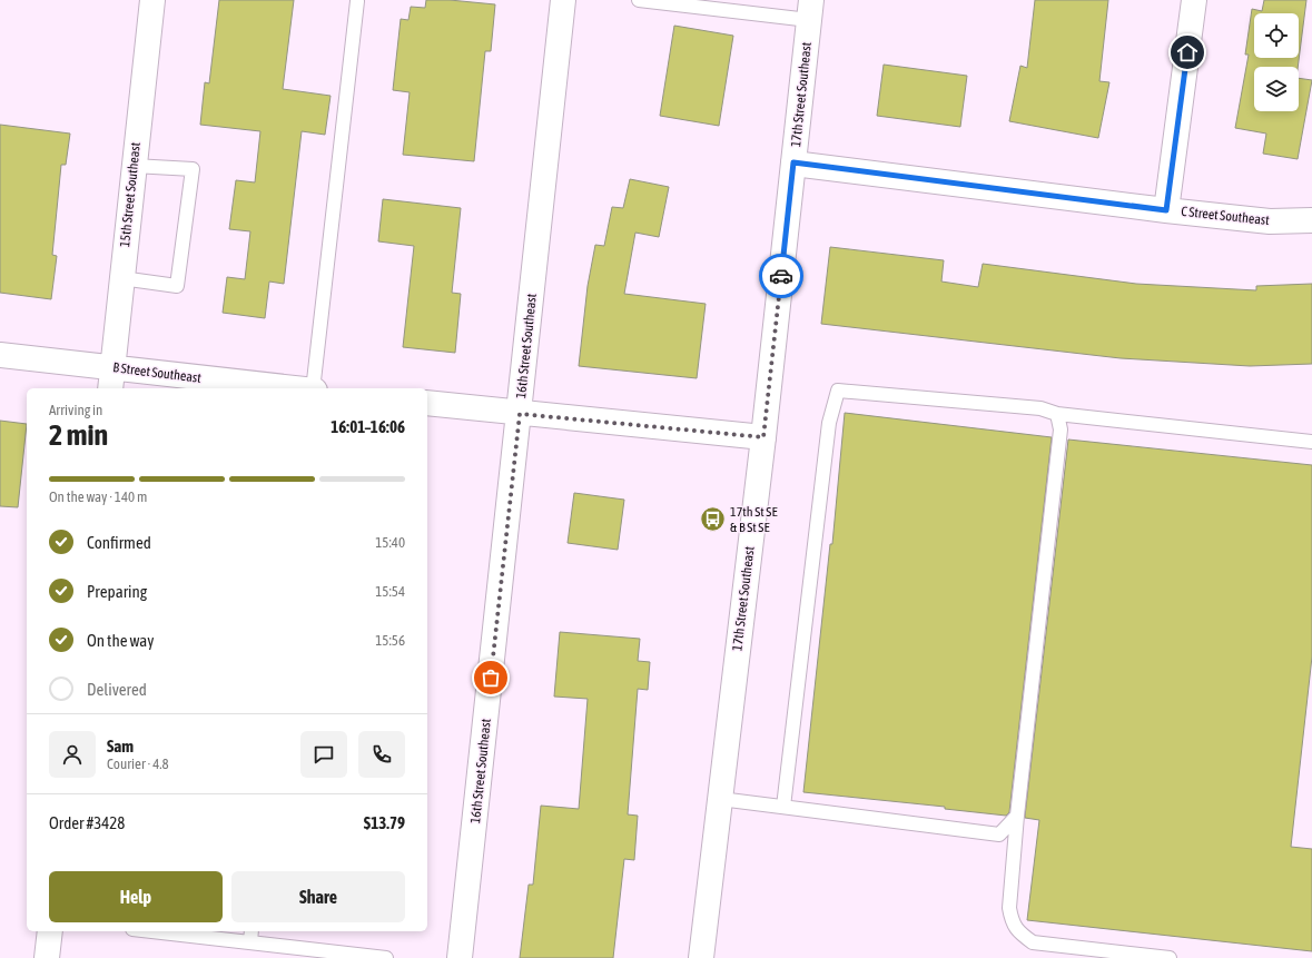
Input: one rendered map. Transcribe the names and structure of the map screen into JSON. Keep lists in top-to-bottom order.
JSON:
{
  "streets": {
    "street": [
      "17th Street Southeast",
      "15th Street Southeast",
      "C Street Southeast",
      "16th Street Southeast",
      "B Street Southeast"
    ]
  },
  "crossings": [
    ["17th Street Southeast", "C Street Southeast"],
    ["15th Street Southeast", "B Street Southeast"]
  ],
  "places": {
    "bus stop": ["17th St SE & B St SE"]
  },
  "page": {
    "heading": ["2 min", "Arriving in", "16:01–16:06"],
    "panel": [
      "Sam",
      "Courier · 4.8",
      "Order #3428",
      "$13.79"
    ],
    "bar": "On the way · 140 m",
    "list": [
      ["Confirmed", "15:40"],
      ["Preparing", "15:54"],
      ["On the way", "15:56"],
      "Delivered"
    ],
    "buttons": ["Help", "Share"]
  }
}
